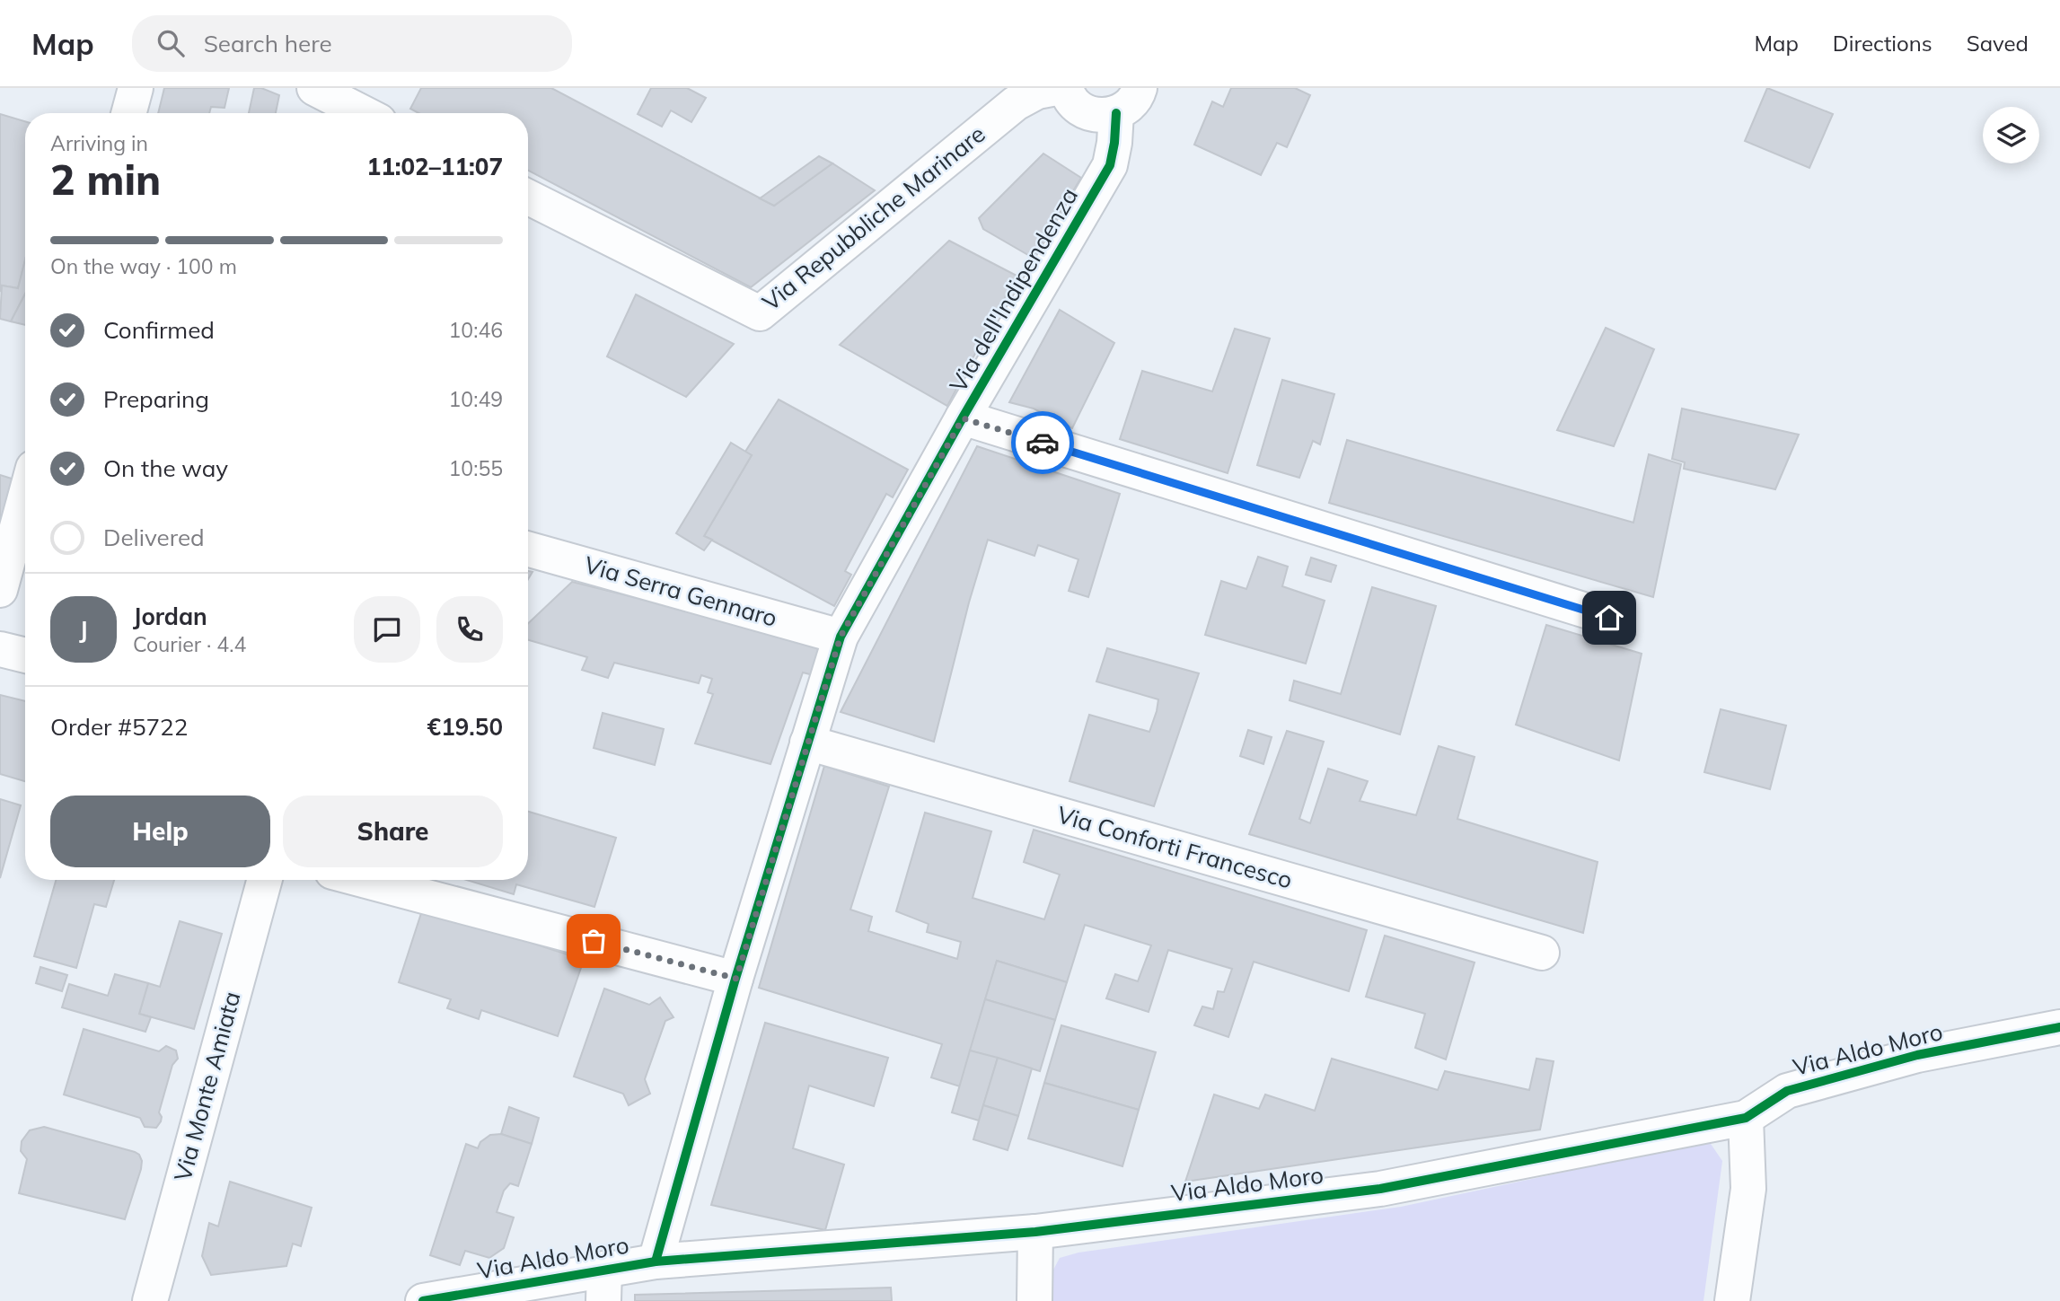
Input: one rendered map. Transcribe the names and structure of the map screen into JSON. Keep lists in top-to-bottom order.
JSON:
{
  "streets": {
    "street": [
      "Via Repubbliche Marinare",
      "Via dell'Indipendenza",
      "Via Serra Gennaro",
      "Via Conforti Francesco",
      "Via Aldo Moro",
      "Via Monte Amiata"
    ]
  },
  "crossings": [
    ["Via dell'Indipendenza", "Via Serra Gennaro"],
    ["Via dell'Indipendenza", "Via Conforti Francesco"],
    ["Via dell'Indipendenza", "Via Aldo Moro"]
  ],
  "page": {
    "header": "Map",
    "search": "Search here",
    "nav": ["Map", "Directions", "Saved"],
    "heading": ["2 min", "Arriving in", "11:02–11:07"],
    "panel": [
      "Jordan",
      "Courier · 4.4",
      "Order #5722",
      "€19.50"
    ],
    "bar": "On the way · 100 m",
    "list": [
      ["Confirmed", "10:46"],
      ["Preparing", "10:49"],
      ["On the way", "10:55"],
      "Delivered"
    ],
    "round": "J",
    "buttons": ["Help", "Share"]
  }
}
